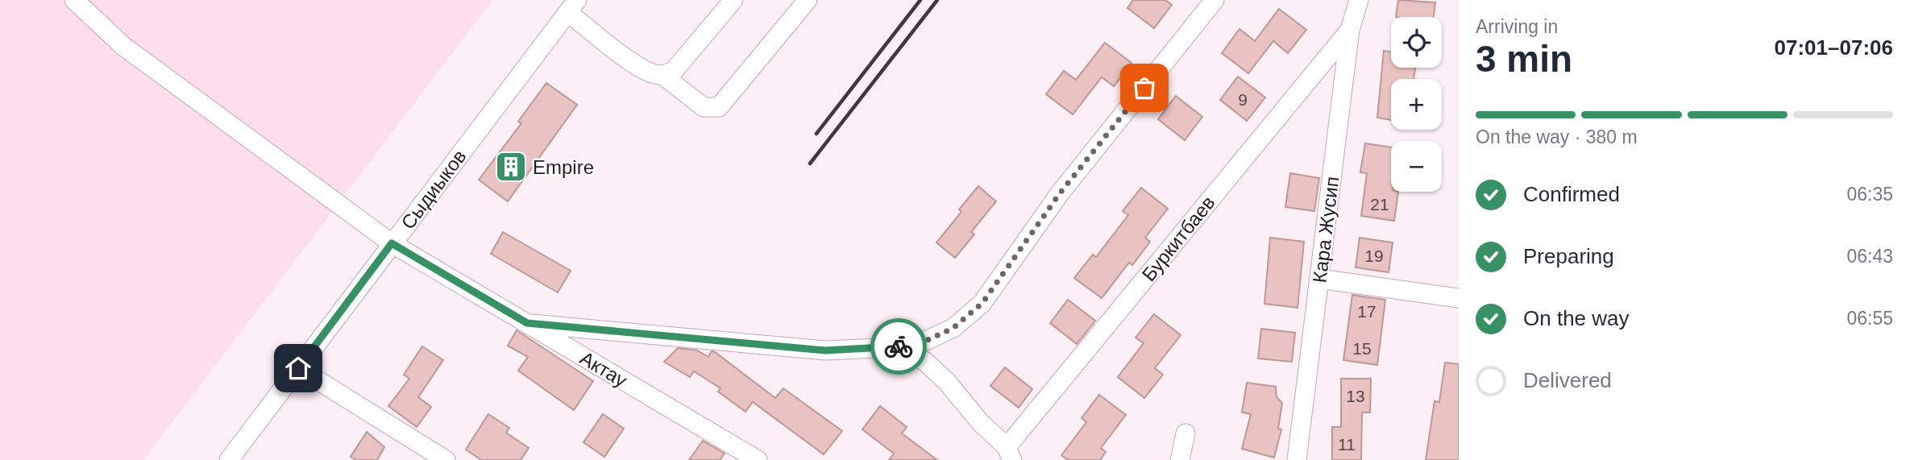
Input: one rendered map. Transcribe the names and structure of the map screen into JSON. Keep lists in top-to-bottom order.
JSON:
{
  "streets": {
    "street": [
      "Сыдиыков",
      "Кара Жусип",
      "Буркитбаев",
      "Актау"
    ]
  },
  "crossings": [
    ["Сыдиыков", "Актау"],
    ["Кара Жусип", "Буркитбаев"]
  ],
  "places": {
    "building": ["Empire"]
  },
  "house_numbers": [
    "9",
    "21",
    "19",
    "17",
    "15",
    "13",
    "11"
  ],
  "page": {
    "heading": ["3 min", "Arriving in", "07:01–07:06"],
    "map_buttons": ["+", "−"],
    "bar": "On the way · 380 m",
    "list": [
      ["Confirmed", "06:35"],
      ["Preparing", "06:43"],
      ["On the way", "06:55"],
      "Delivered"
    ]
  }
}
